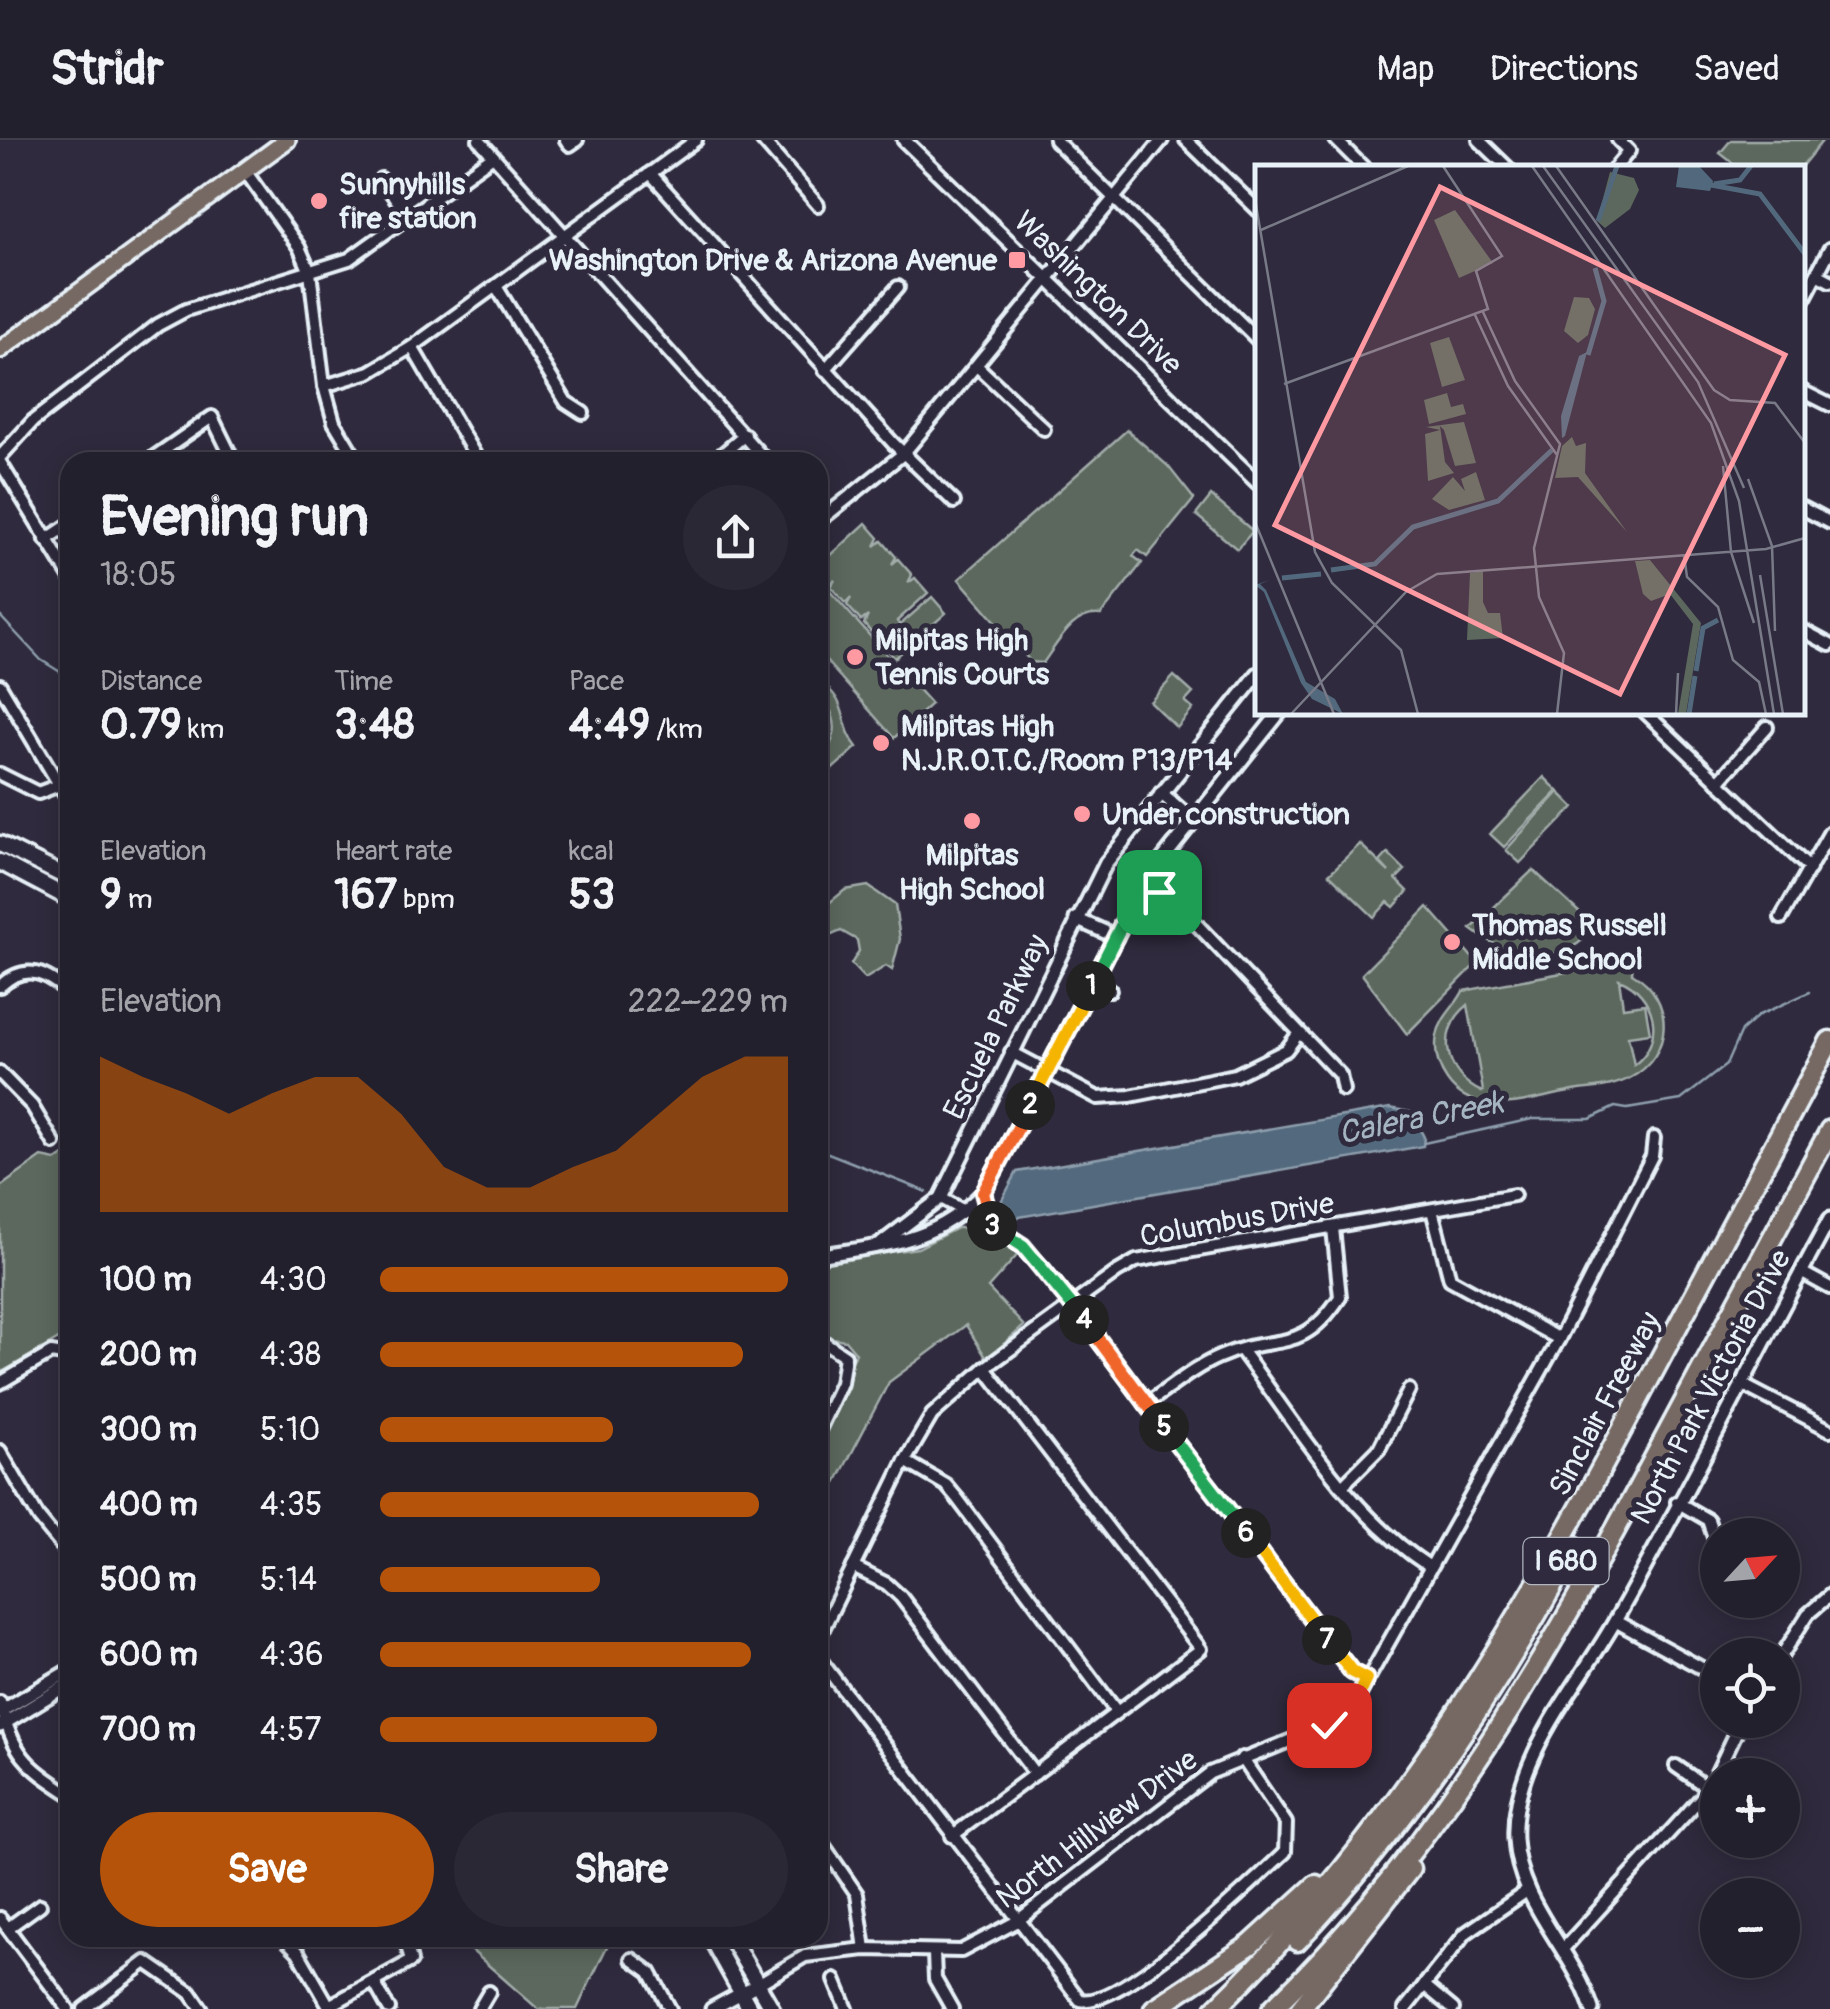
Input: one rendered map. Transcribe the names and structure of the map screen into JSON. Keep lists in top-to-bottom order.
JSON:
{
  "streets": {
    "highway": ["Sinclair Freeway", "I 680"],
    "street": [
      "Washington Drive",
      "Escuela Parkway",
      "Columbus Drive",
      "North Park Victoria Drive",
      "North Hillview Drive"
    ]
  },
  "water": ["Calera Creek"],
  "places": {
    "other": [
      "Sunnyhills fire station",
      "Milpitas High Tennis Courts",
      "Milpitas High N.J.R.O.T.C./Room P13/P14",
      "Under construction",
      "Milpitas High School",
      "Thomas Russell Middle School"
    ],
    "transit": ["Washington Drive & Arizona Avenue"]
  },
  "north": "top right",
  "page": {
    "header": "Stridr",
    "nav": ["Map", "Directions", "Saved"],
    "heading": ["Evening run", "18:05"],
    "stats": [
      ["Distance", "0.79 km"],
      ["Time", "3:48"],
      ["Pace", "4:49 /km"],
      ["Elevation", "9 m"],
      ["Heart rate", "167 bpm"],
      ["kcal", "53"]
    ],
    "pins": [
      "1",
      "2",
      "3",
      "4",
      "5",
      "6",
      "7"
    ],
    "chart": ["Elevation", "222–229 m"],
    "list": [
      {
        "name": "100 m",
        "note": "4:30"
      },
      {
        "name": "200 m",
        "note": "4:38"
      },
      {
        "name": "300 m",
        "note": "5:10"
      },
      {
        "name": "400 m",
        "note": "4:35"
      },
      {
        "name": "500 m",
        "note": "5:14"
      },
      {
        "name": "600 m",
        "note": "4:36"
      },
      {
        "name": "700 m",
        "note": "4:57"
      }
    ],
    "map_buttons": ["+", "−"],
    "buttons": ["Save", "Share"]
  }
}
